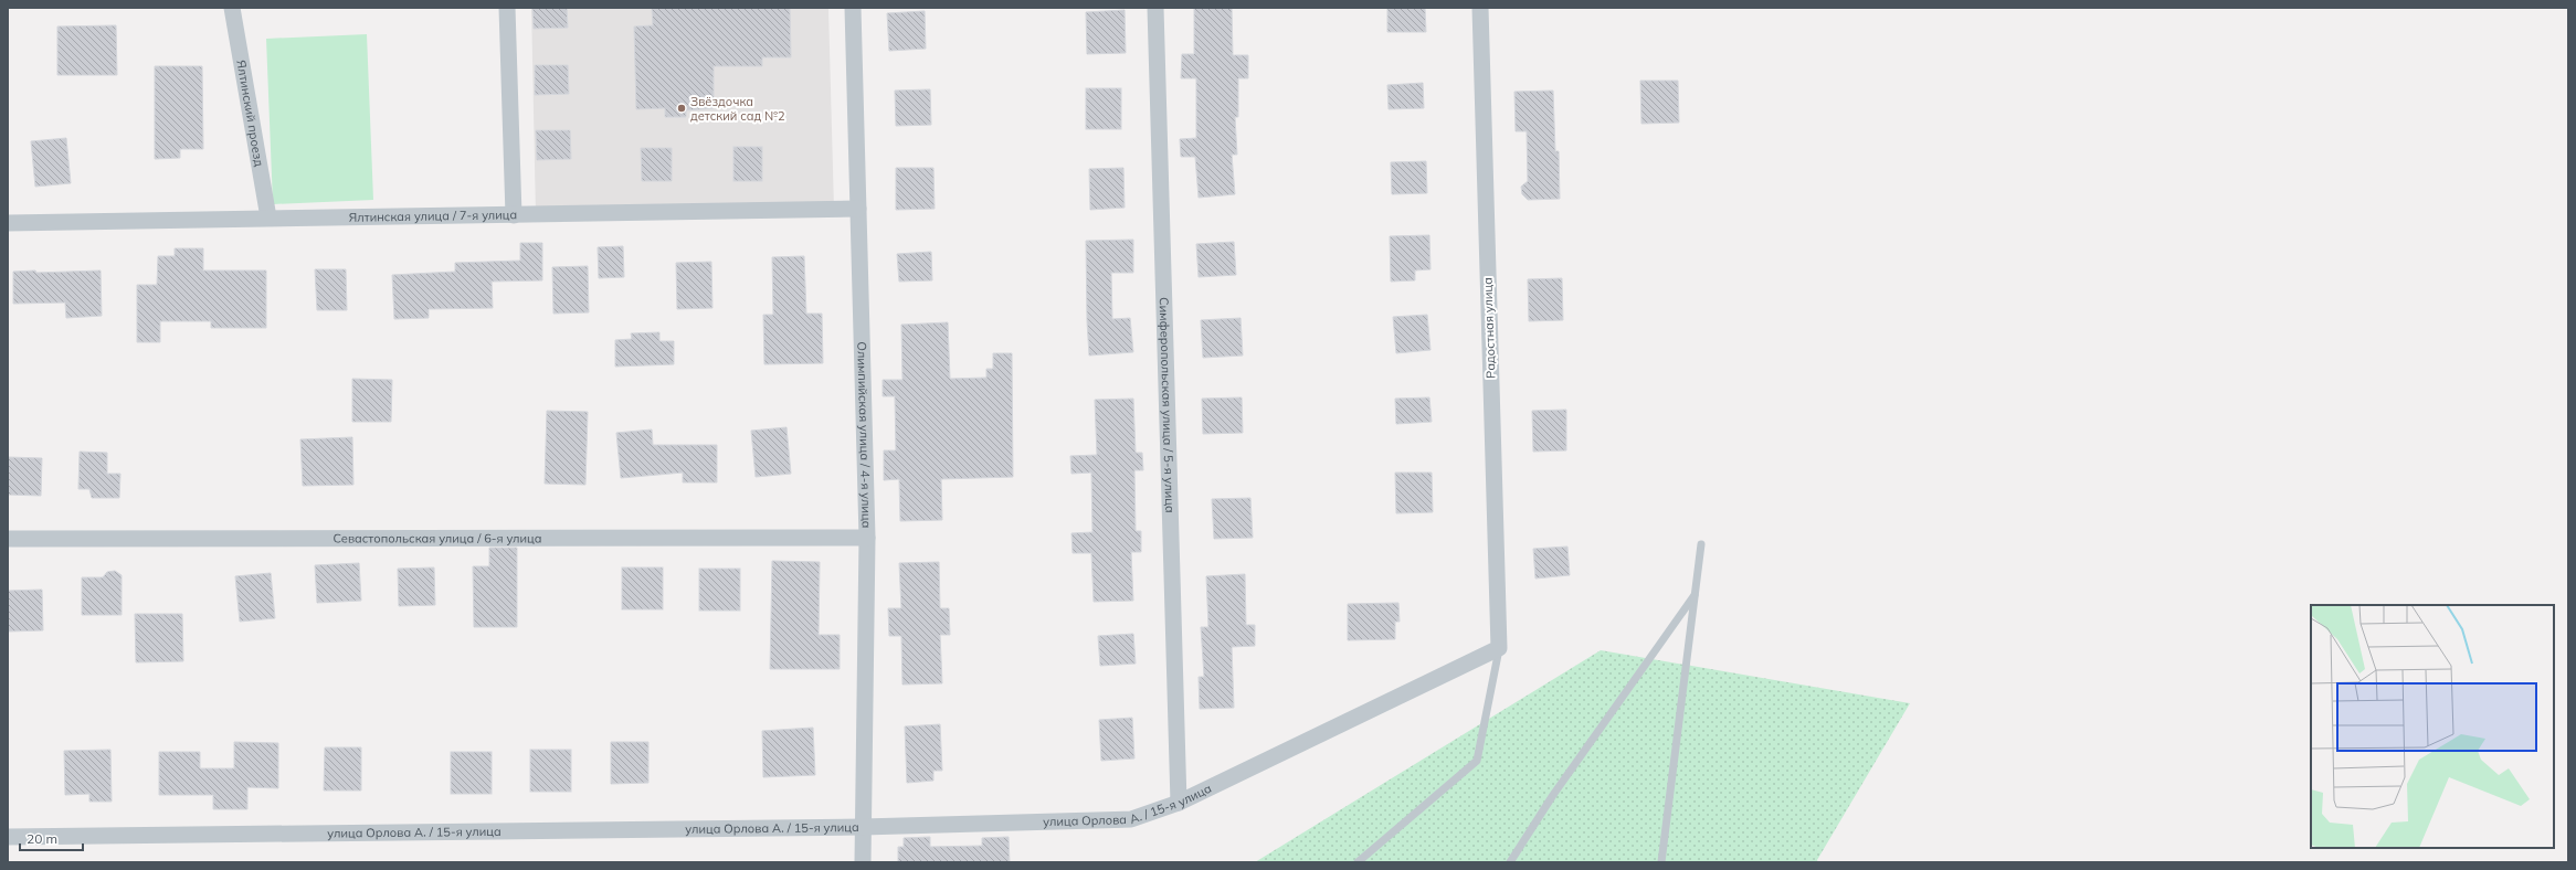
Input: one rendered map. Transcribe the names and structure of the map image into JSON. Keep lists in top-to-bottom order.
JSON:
{
  "streets": {
    "street": [
      "Ялтинский проезд",
      "Ялтинская улица / 7-я улица",
      "Радостная улица",
      "Симферопольская улица / 5-я улица",
      "Олимпийская улица / 4-я улица",
      "Севастопольская улица / 6-я улица",
      "улица Орлова А. / 15-я улица"
    ]
  },
  "crossings": [
    ["Ялтинский проезд", "Ялтинская улица / 7-я улица"],
    ["Ялтинская улица / 7-я улица", "Олимпийская улица / 4-я улица"],
    ["Радостная улица", "улица Орлова А. / 15-я улица"],
    ["Симферопольская улица / 5-я улица", "улица Орлова А. / 15-я улица"],
    ["Олимпийская улица / 4-я улица", "Севастопольская улица / 6-я улица"],
    ["Олимпийская улица / 4-я улица", "улица Орлова А. / 15-я улица"]
  ],
  "places": ["Звёздочка детский сад №2"],
  "scale_bar": "20 m"
}
